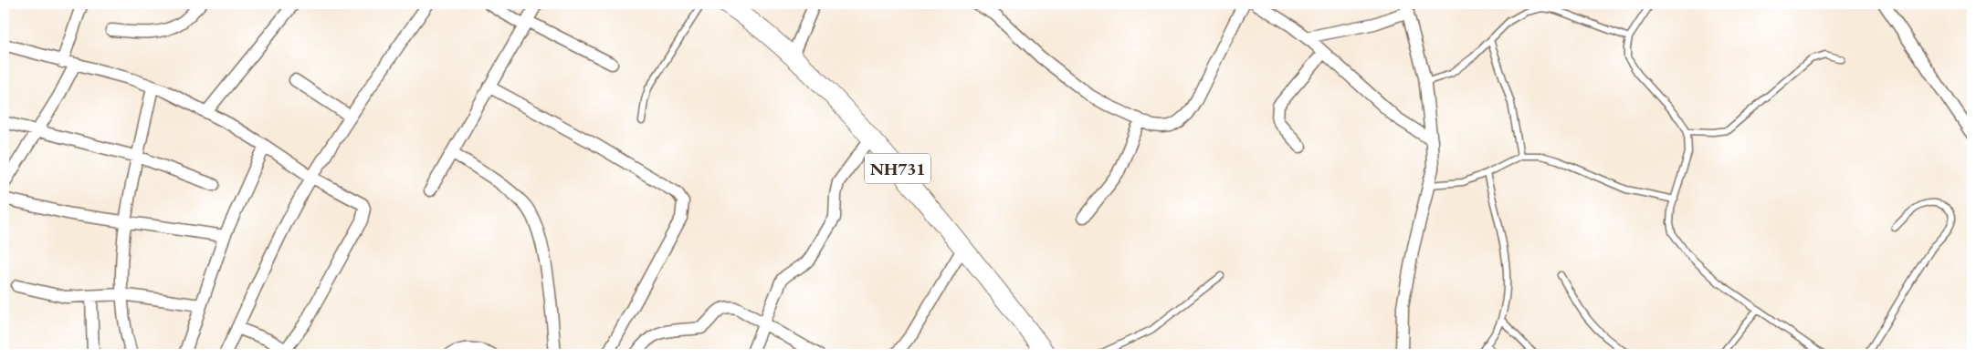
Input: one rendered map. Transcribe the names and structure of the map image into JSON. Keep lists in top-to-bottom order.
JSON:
{
  "streets": {
    "highway": ["NH731"]
  }
}
